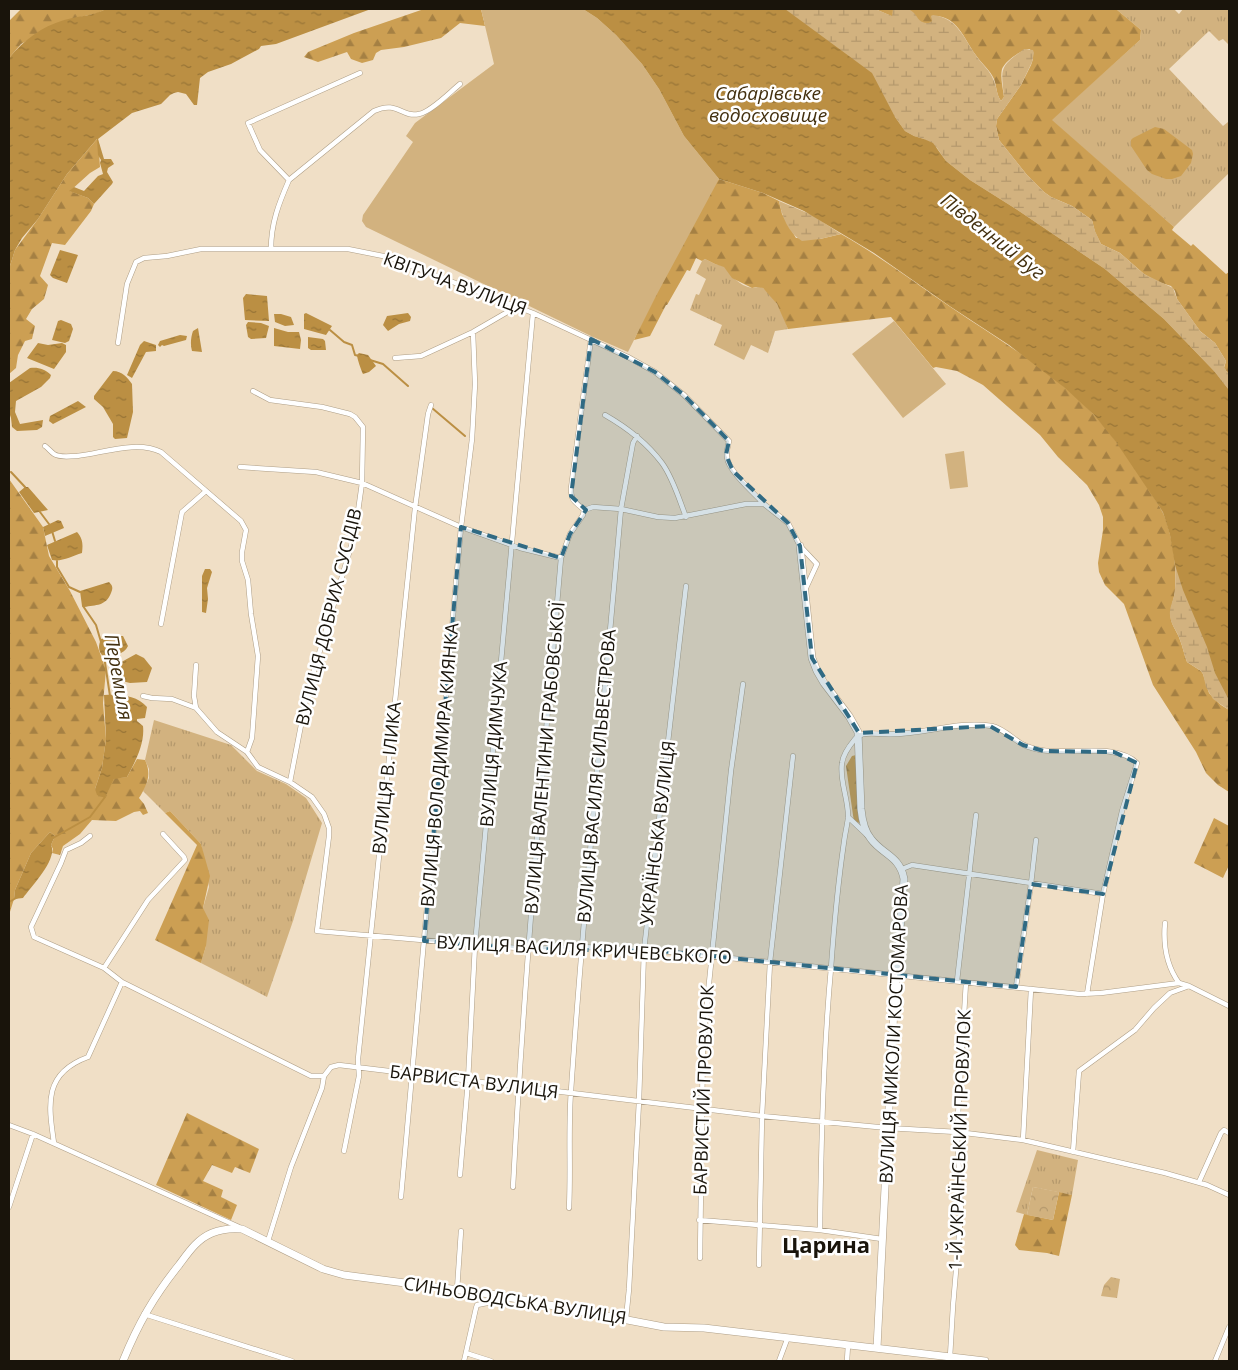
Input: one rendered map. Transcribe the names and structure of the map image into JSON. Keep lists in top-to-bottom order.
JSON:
{
  "streets": {
    "street": [
      "КВІТУЧА ВУЛИЦЯ",
      "ВУЛИЦЯ ДОБРИХ СУСІДІВ",
      "ВУЛИЦЯ ДИМЧУКА",
      "ВУЛИЦЯ ВАЛЕНТИНИ ГРАБОВСЬКОЇ",
      "ВУЛИЦЯ ВОЛОДИМИРА КИЯНКА",
      "ВУЛИЦЯ ВАСИЛЯ СИЛЬВЕСТРОВА",
      "ВУЛИЦЯ В. ІЛИКА",
      "УКРАЇНСЬКА ВУЛИЦЯ",
      "ВУЛИЦЯ ВАСИЛЯ КРИЧЕВСЬКОГО",
      "ВУЛИЦЯ МИКОЛИ КОСТОМАРОВА",
      "БАРВИСТА ВУЛИЦЯ",
      "БАРВИСТИЙ ПРОВУЛОК",
      "1-Й УКРАЇНСЬКИЙ ПРОВУЛОК",
      "СИНЬОВОДСЬКА ВУЛИЦЯ"
    ]
  },
  "crossings": [
    ["КВІТУЧА ВУЛИЦЯ", "ВУЛИЦЯ ДИМЧУКА"],
    ["ВУЛИЦЯ ДОБРИХ СУСІДІВ", "ВУЛИЦЯ ВАСИЛЯ КРИЧЕВСЬКОГО"],
    ["ВУЛИЦЯ ДИМЧУКА", "ВУЛИЦЯ ВАСИЛЯ КРИЧЕВСЬКОГО"],
    ["ВУЛИЦЯ ДИМЧУКА", "БАРВИСТА ВУЛИЦЯ"],
    ["ВУЛИЦЯ ВАЛЕНТИНИ ГРАБОВСЬКОЇ", "ВУЛИЦЯ ВАСИЛЯ КРИЧЕВСЬКОГО"],
    ["ВУЛИЦЯ ВАЛЕНТИНИ ГРАБОВСЬКОЇ", "БАРВИСТА ВУЛИЦЯ"],
    ["ВУЛИЦЯ ВОЛОДИМИРА КИЯНКА", "ВУЛИЦЯ ВАСИЛЯ КРИЧЕВСЬКОГО"],
    ["ВУЛИЦЯ ВОЛОДИМИРА КИЯНКА", "БАРВИСТА ВУЛИЦЯ"],
    ["ВУЛИЦЯ ВАСИЛЯ СИЛЬВЕСТРОВА", "ВУЛИЦЯ ВАСИЛЯ КРИЧЕВСЬКОГО"],
    ["ВУЛИЦЯ ВАСИЛЯ СИЛЬВЕСТРОВА", "БАРВИСТА ВУЛИЦЯ"],
    ["ВУЛИЦЯ В. ІЛИКА", "ВУЛИЦЯ ВАСИЛЯ КРИЧЕВСЬКОГО"],
    ["ВУЛИЦЯ В. ІЛИКА", "БАРВИСТА ВУЛИЦЯ"],
    ["УКРАЇНСЬКА ВУЛИЦЯ", "ВУЛИЦЯ ВАСИЛЯ КРИЧЕВСЬКОГО"],
    ["УКРАЇНСЬКА ВУЛИЦЯ", "БАРВИСТА ВУЛИЦЯ"],
    ["УКРАЇНСЬКА ВУЛИЦЯ", "СИНЬОВОДСЬКА ВУЛИЦЯ"],
    ["ВУЛИЦЯ ВАСИЛЯ КРИЧЕВСЬКОГО", "ВУЛИЦЯ МИКОЛИ КОСТОМАРОВА"],
    ["ВУЛИЦЯ ВАСИЛЯ КРИЧЕВСЬКОГО", "БАРВИСТИЙ ПРОВУЛОК"],
    ["ВУЛИЦЯ ВАСИЛЯ КРИЧЕВСЬКОГО", "1-Й УКРАЇНСЬКИЙ ПРОВУЛОК"],
    ["ВУЛИЦЯ МИКОЛИ КОСТОМАРОВА", "БАРВИСТА ВУЛИЦЯ"],
    ["ВУЛИЦЯ МИКОЛИ КОСТОМАРОВА", "СИНЬОВОДСЬКА ВУЛИЦЯ"],
    ["БАРВИСТА ВУЛИЦЯ", "БАРВИСТИЙ ПРОВУЛОК"],
    ["БАРВИСТА ВУЛИЦЯ", "1-Й УКРАЇНСЬКИЙ ПРОВУЛОК"],
    ["1-Й УКРАЇНСЬКИЙ ПРОВУЛОК", "СИНЬОВОДСЬКА ВУЛИЦЯ"]
  ],
  "districts": ["Царина"],
  "water": ["Сабарівське водосховище", "Південний Буг", "Перемиля"]
}
